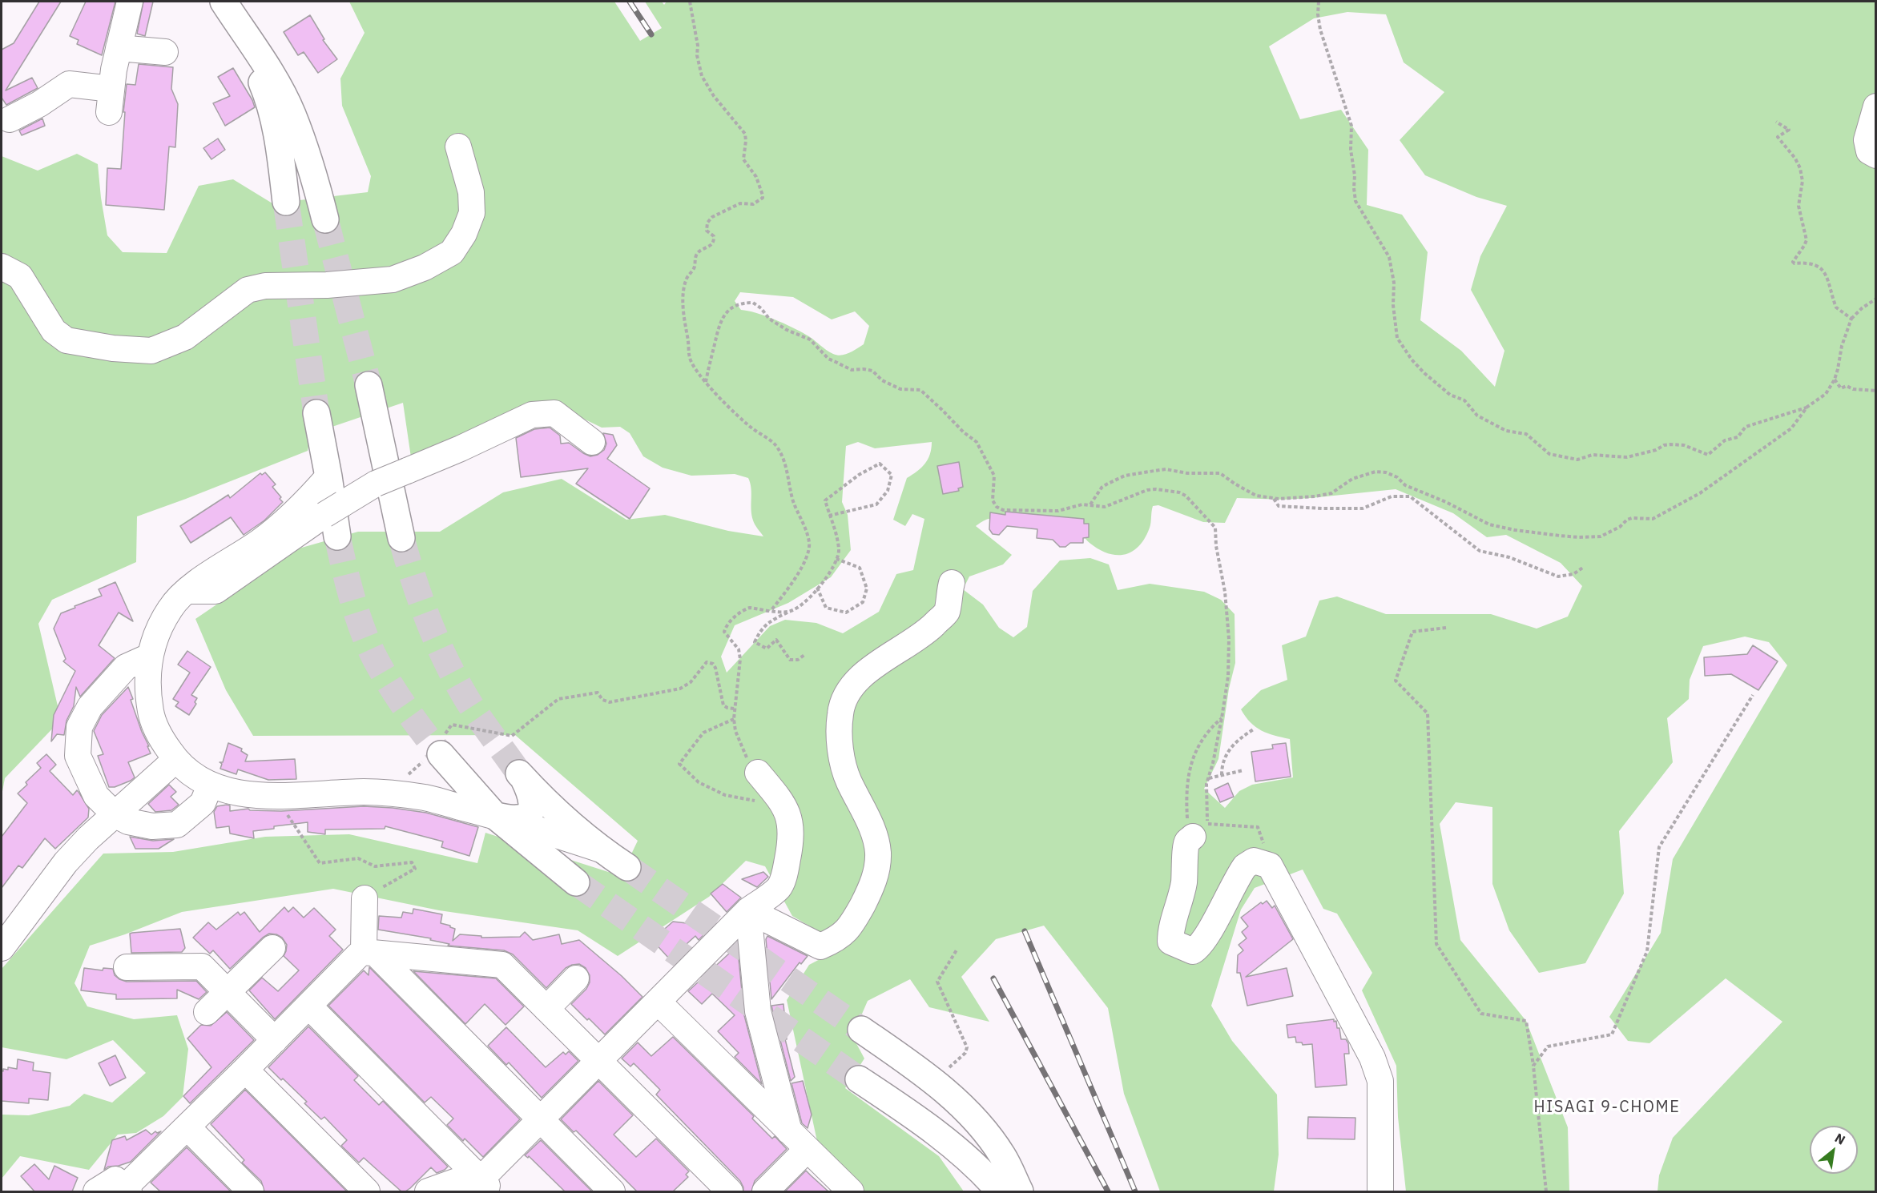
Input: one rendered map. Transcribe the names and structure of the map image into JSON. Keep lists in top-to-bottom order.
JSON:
{
  "districts": ["HISAGI 9-CHOME"],
  "north": "top right"
}
